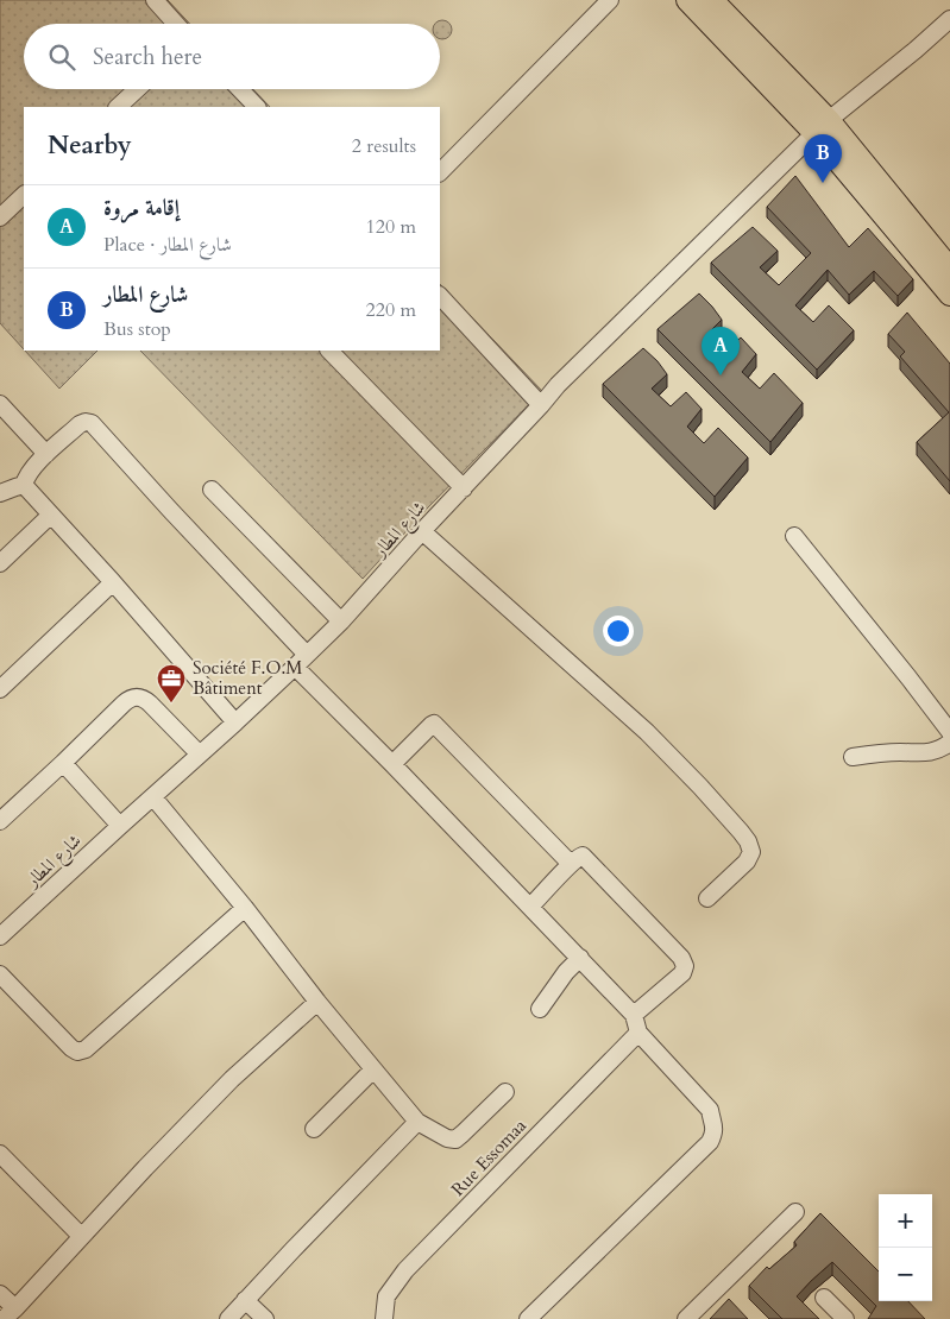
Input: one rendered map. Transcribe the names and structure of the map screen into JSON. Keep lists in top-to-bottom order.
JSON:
{
  "streets": {
    "street": ["شارع المطار", "Rue Essomaa"]
  },
  "places": {
    "office": ["Société F.O.M Bâtiment"]
  },
  "page": {
    "search": "Search here",
    "heading": ["Nearby", "2 results"],
    "pins": ["B", "A"],
    "list": [
      {
        "mark": "A",
        "name": "إقامة مروة",
        "note": "Place · شارع المطار",
        "value": "120 m"
      },
      {
        "mark": "B",
        "name": "شارع المطار",
        "note": "Bus stop",
        "value": "220 m"
      }
    ],
    "map_buttons": ["+", "−"]
  }
}
